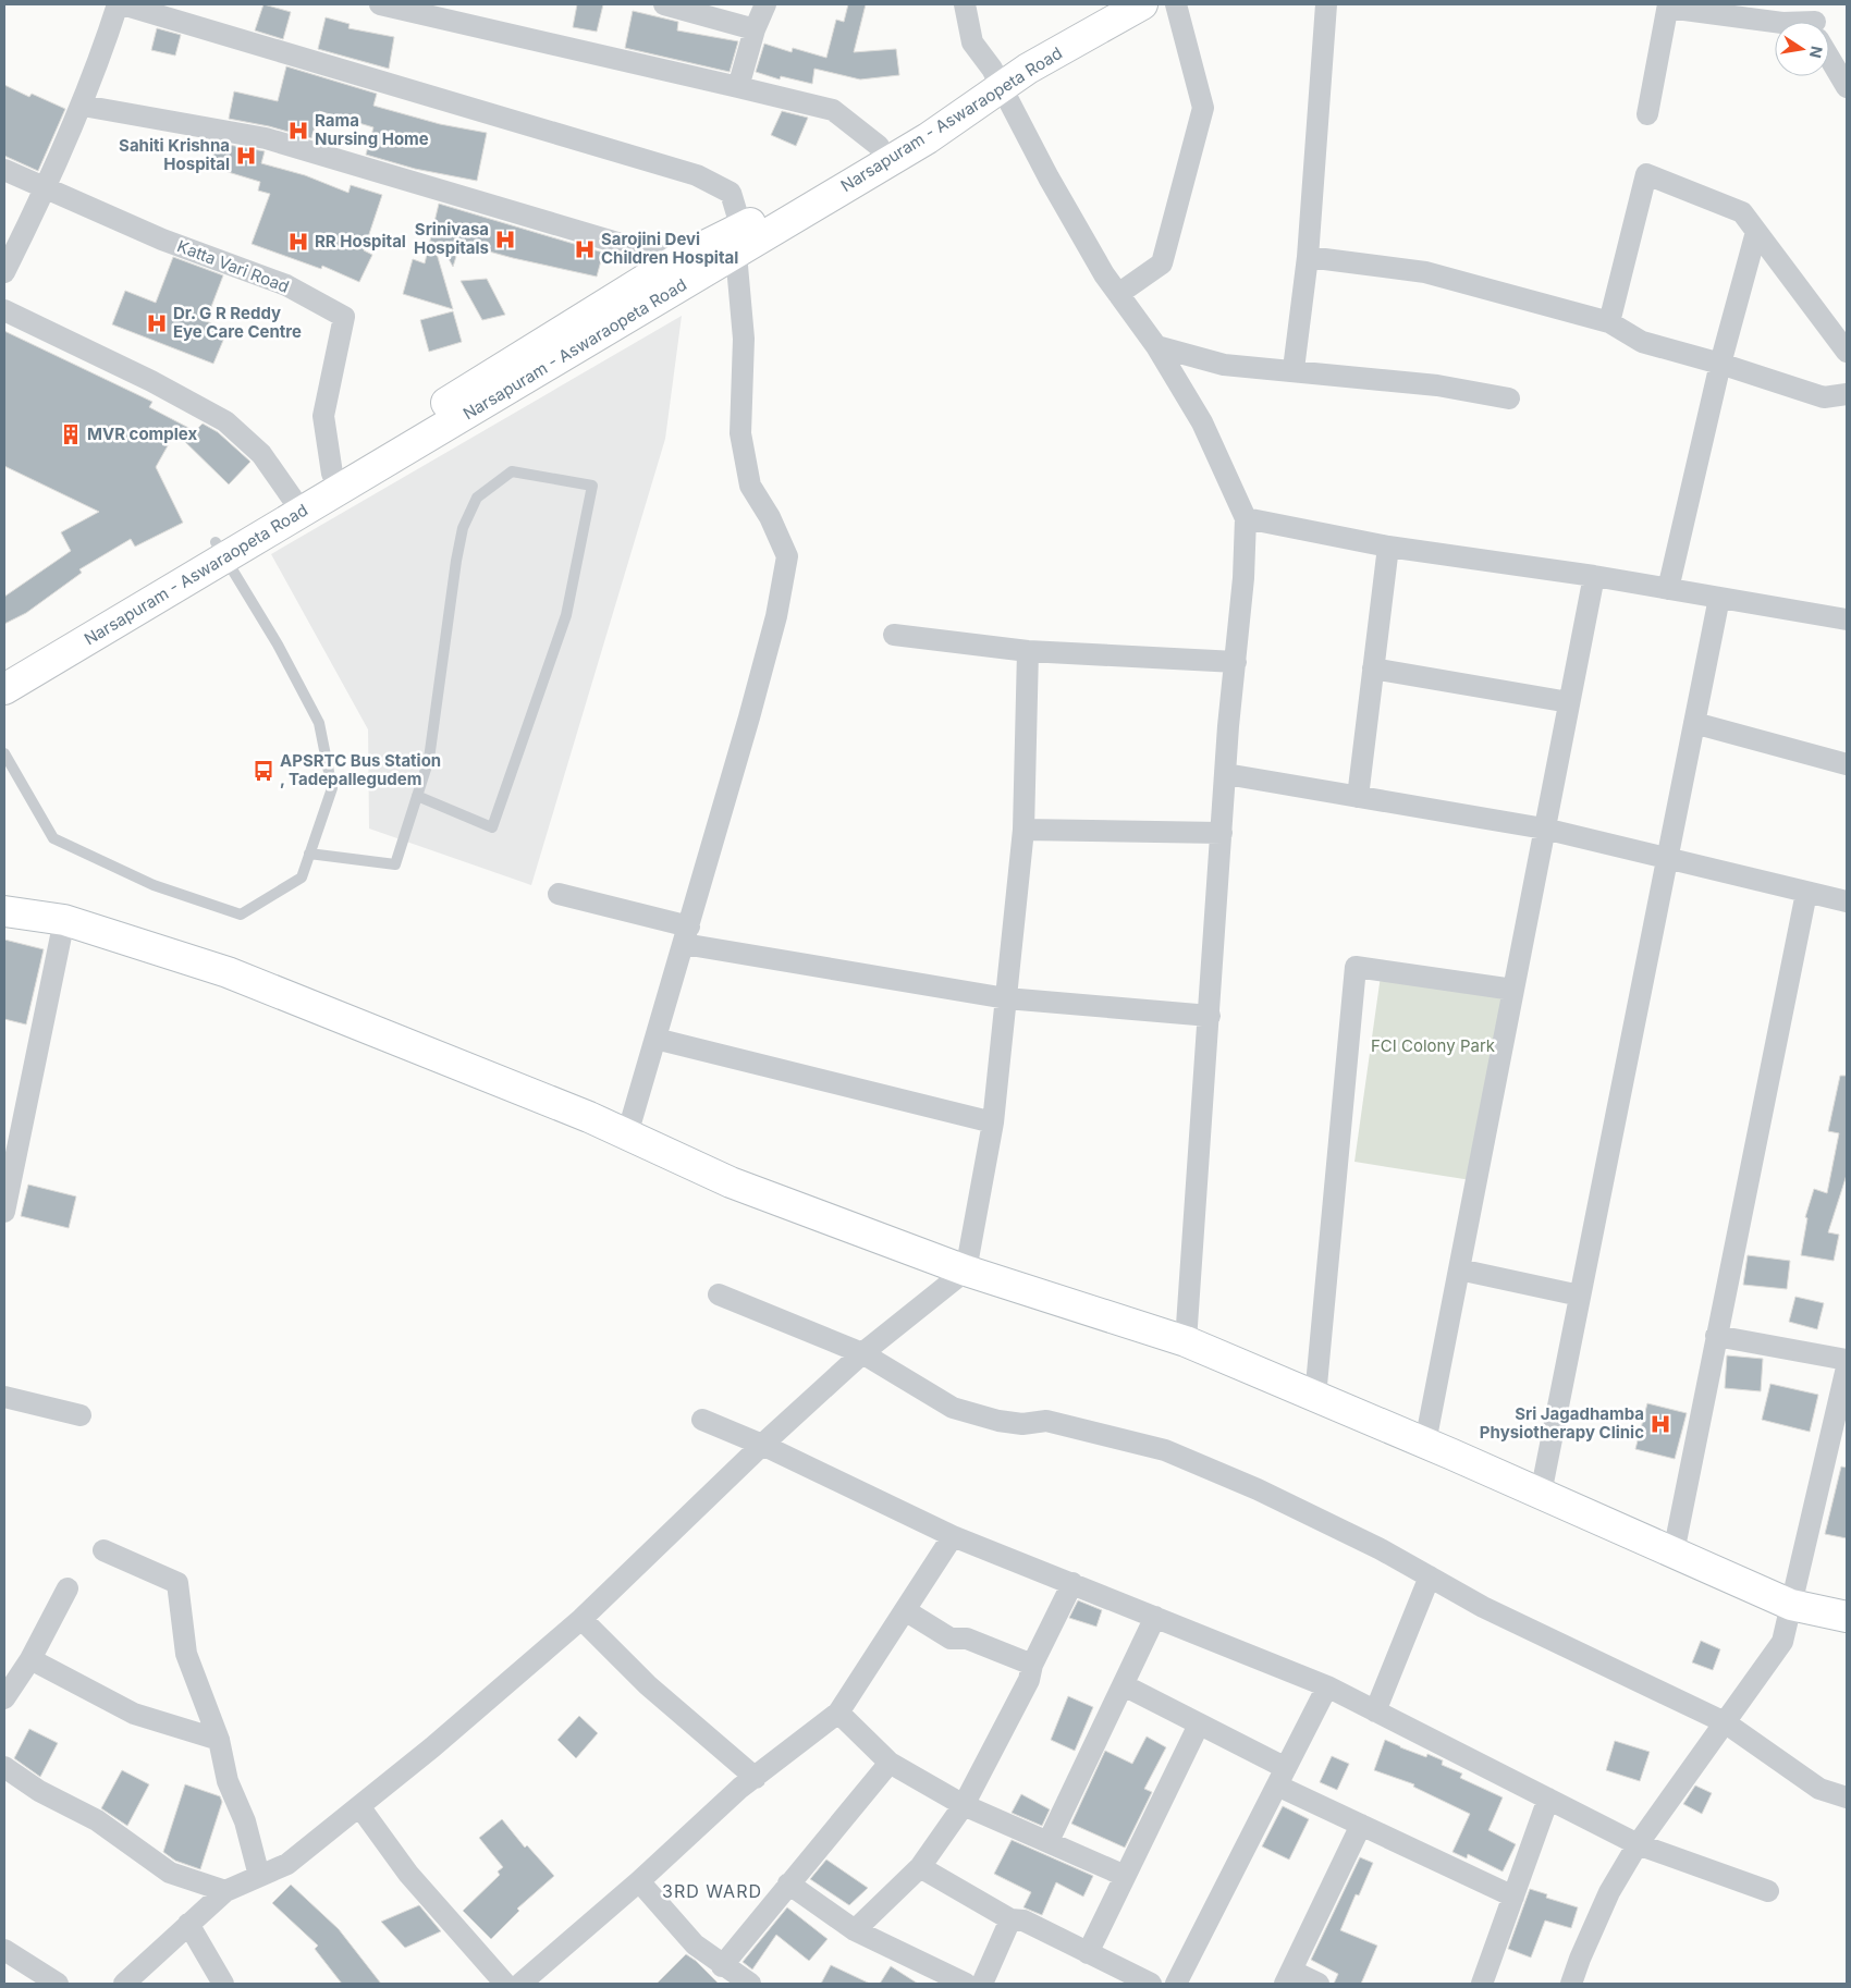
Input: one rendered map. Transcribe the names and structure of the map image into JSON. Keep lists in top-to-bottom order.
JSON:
{
  "streets": {
    "main road": ["Narsapuram - Aswaraopeta Road"],
    "street": ["Katta Vari Road"]
  },
  "crossings": [
    ["Narsapuram - Aswaraopeta Road", "Katta Vari Road"]
  ],
  "districts": ["3RD WARD"],
  "parks": ["FCI Colony Park"],
  "places": {
    "hospital": [
      "Rama Nursing Home",
      "Sahiti Krishna Hospital",
      "Srinivasa Hospitals",
      "RR Hospital",
      "Sarojini Devi Children Hospital",
      "Dr. G R Reddy Eye Care Centre",
      "Sri Jagadhamba Physiotherapy Clinic"
    ],
    "building": ["MVR complex"],
    "bus stop": ["APSRTC Bus Station , Tadepallegudem"]
  },
  "north": "right"
}
